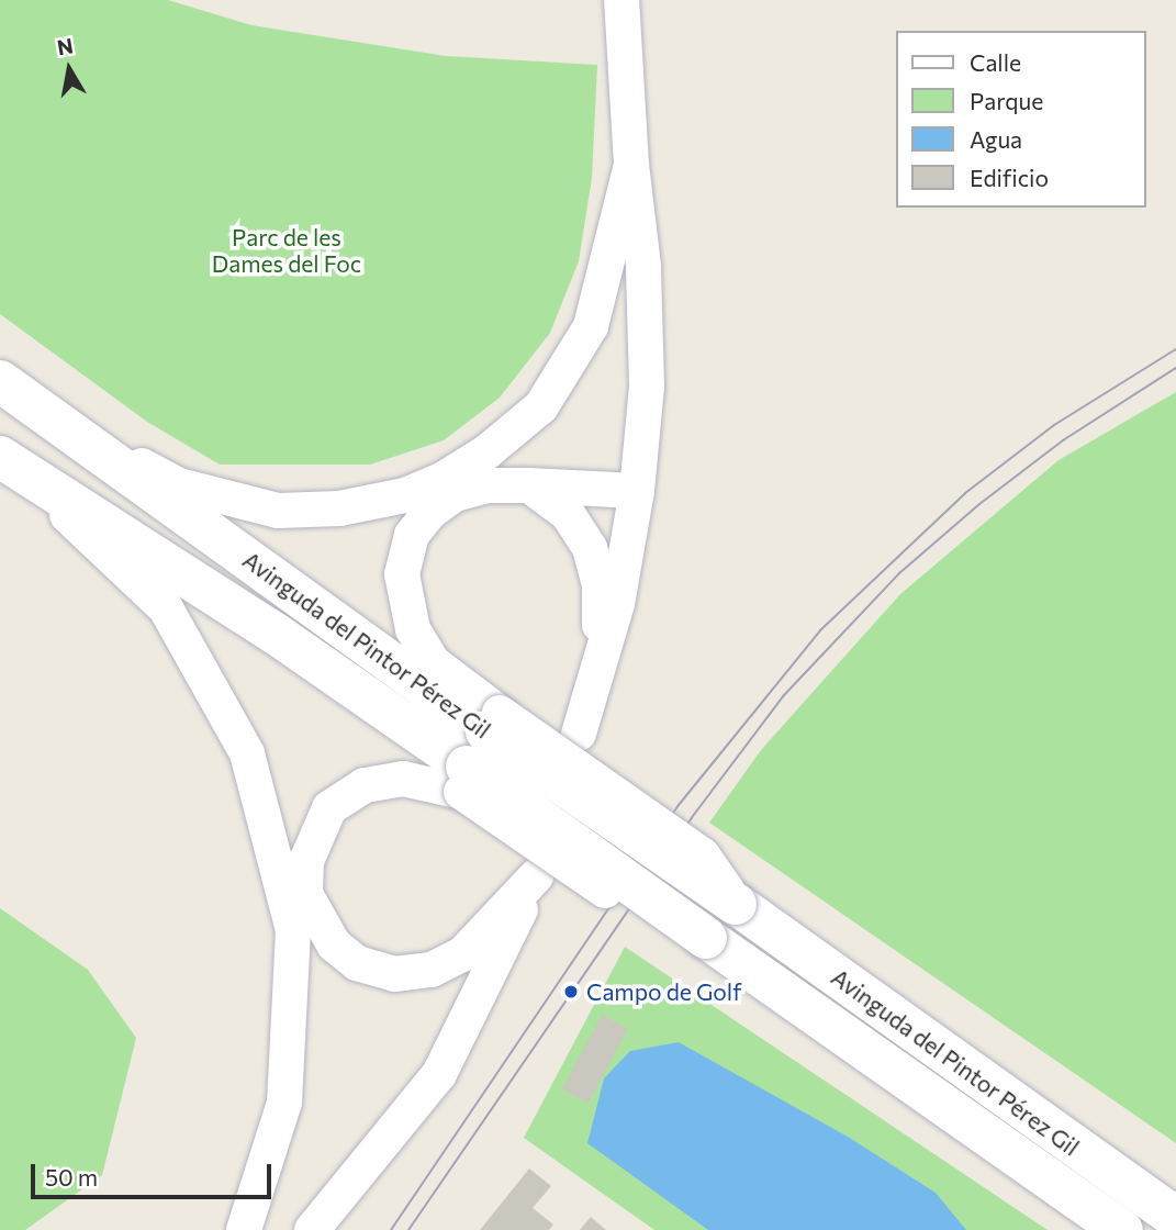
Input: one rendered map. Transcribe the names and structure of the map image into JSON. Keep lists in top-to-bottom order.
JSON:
{
  "streets": {
    "main road": ["Avinguda del Pintor Pérez Gil"]
  },
  "parks": ["Parc de les Dames del Foc"],
  "places": ["Campo de Golf"],
  "legend": [
    "Calle",
    "Parque",
    "Agua",
    "Edificio"
  ],
  "scale_bar": "50 m",
  "north": "top"
}
